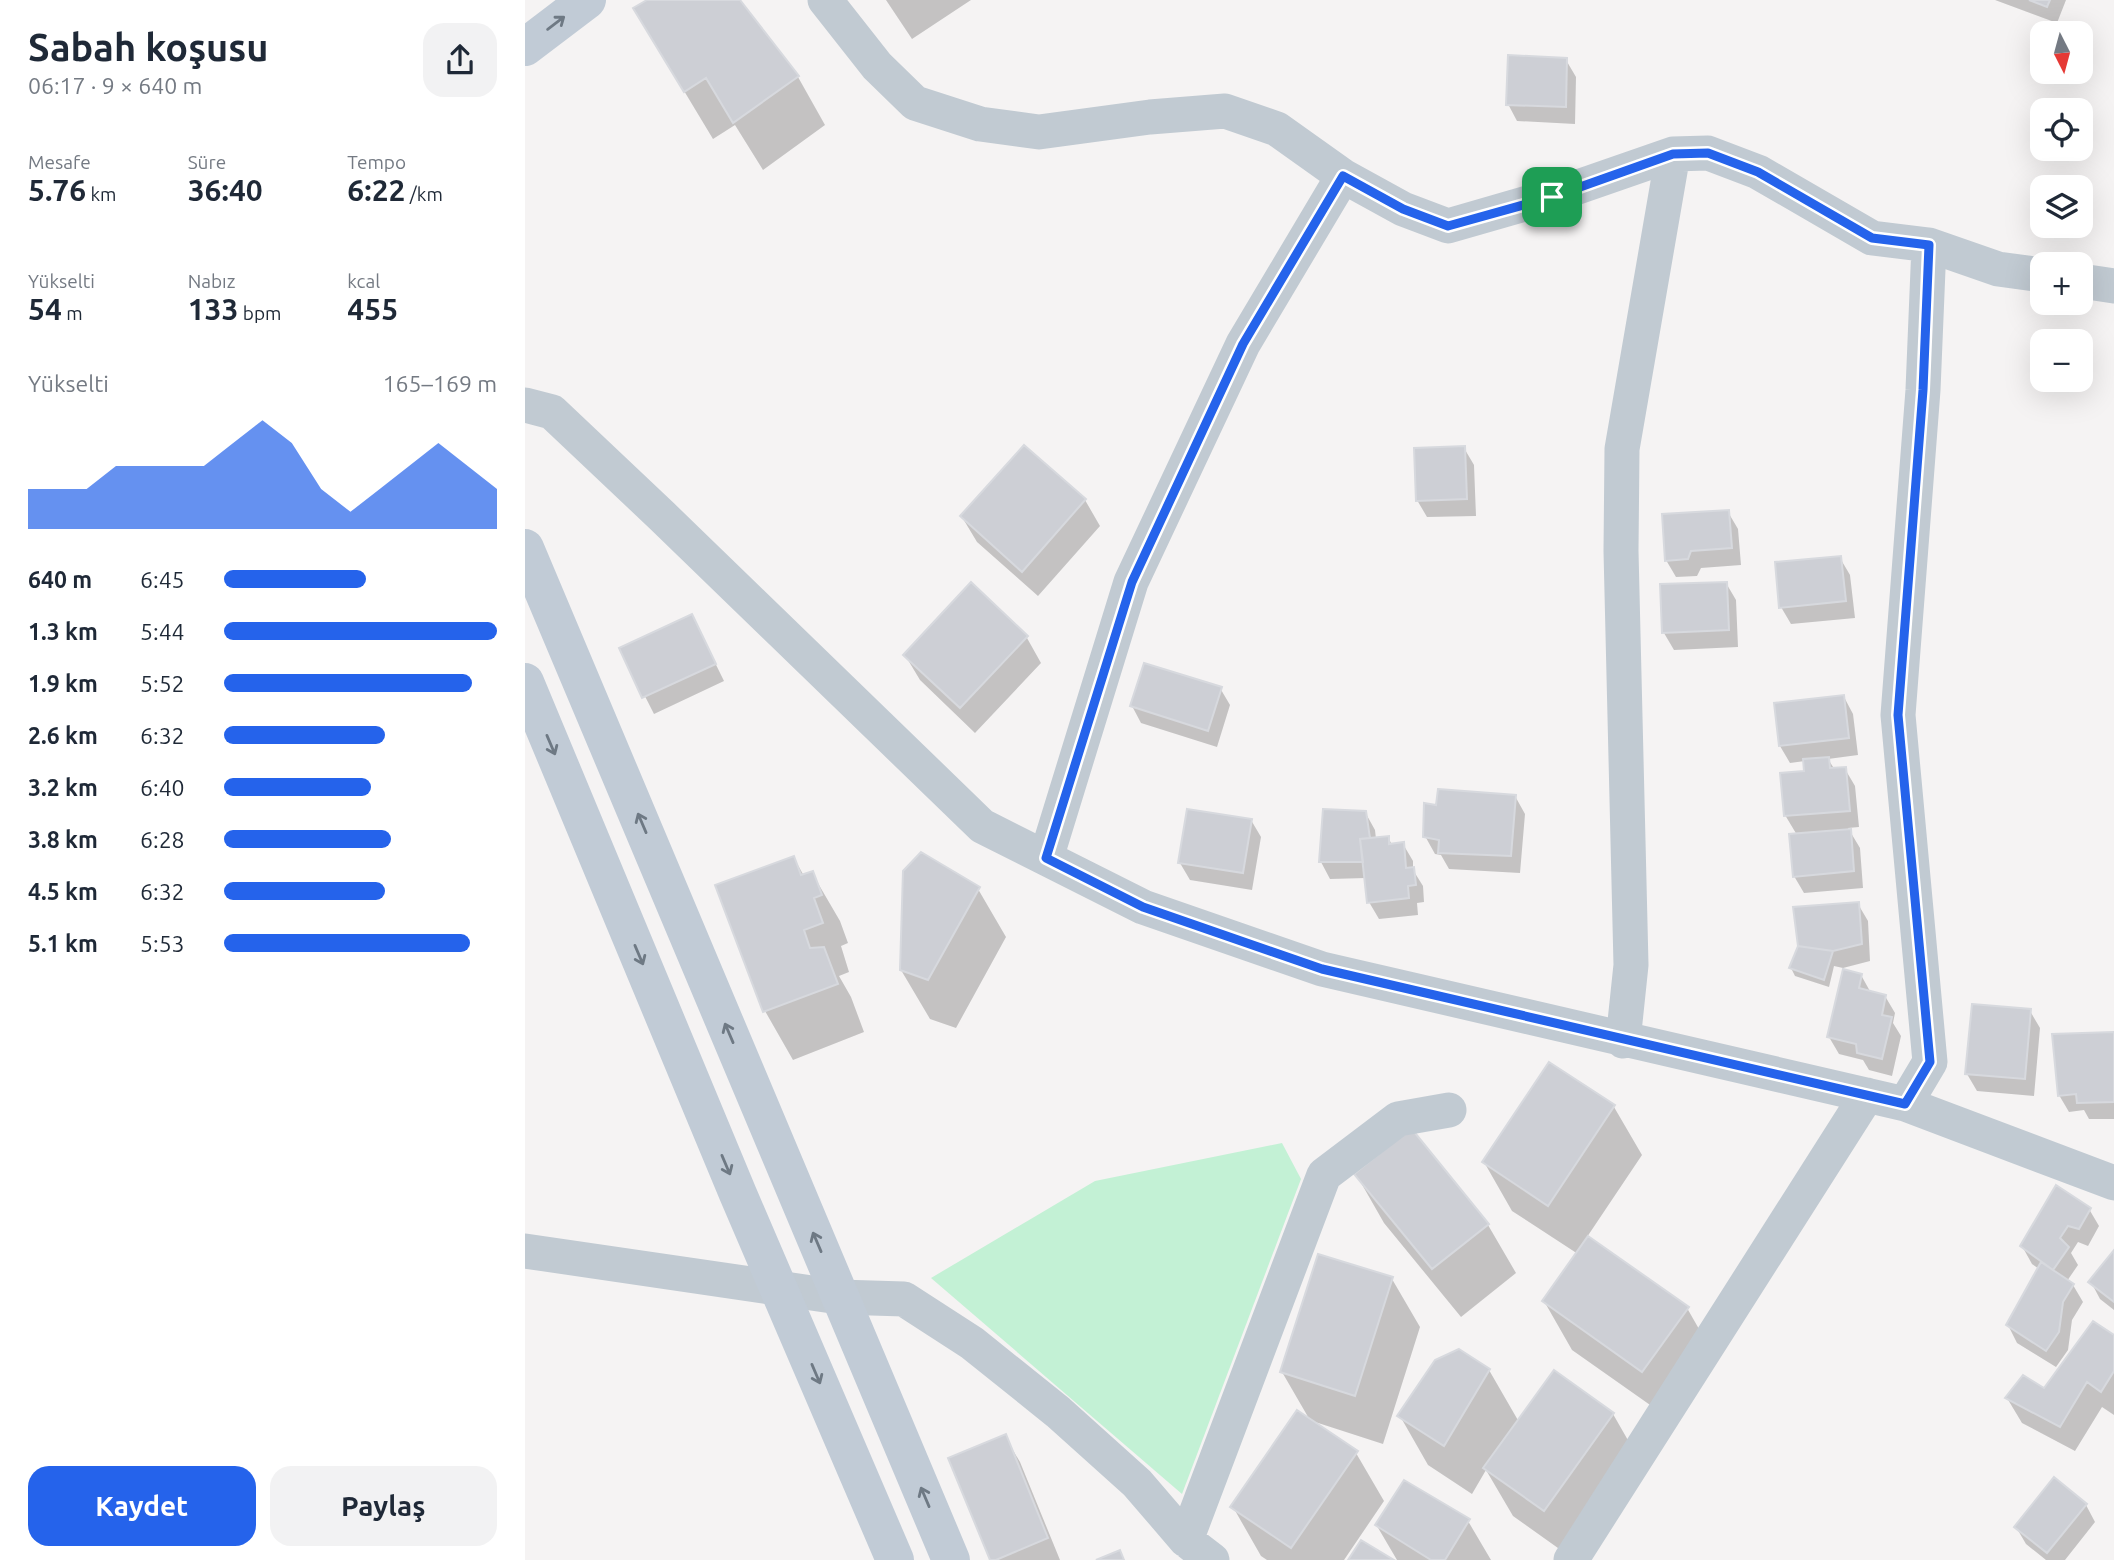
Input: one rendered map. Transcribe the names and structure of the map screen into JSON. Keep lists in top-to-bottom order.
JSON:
{
  "north": "bottom",
  "page": {
    "heading": ["Sabah koşusu", "06:17 · 9 × 640 m"],
    "map_buttons": ["+", "−"],
    "stats": [
      ["Mesafe", "5.76 km"],
      ["Süre", "36:40"],
      ["Tempo", "6:22 /km"],
      ["Yükselti", "54 m"],
      ["Nabız", "133 bpm"],
      ["kcal", "455"]
    ],
    "chart": ["Yükselti", "165–169 m"],
    "list": [
      {
        "name": "640 m",
        "note": "6:45"
      },
      {
        "name": "1.3 km",
        "note": "5:44"
      },
      {
        "name": "1.9 km",
        "note": "5:52"
      },
      {
        "name": "2.6 km",
        "note": "6:32"
      },
      {
        "name": "3.2 km",
        "note": "6:40"
      },
      {
        "name": "3.8 km",
        "note": "6:28"
      },
      {
        "name": "4.5 km",
        "note": "6:32"
      },
      {
        "name": "5.1 km",
        "note": "5:53"
      }
    ],
    "buttons": ["Kaydet", "Paylaş"]
  }
}
